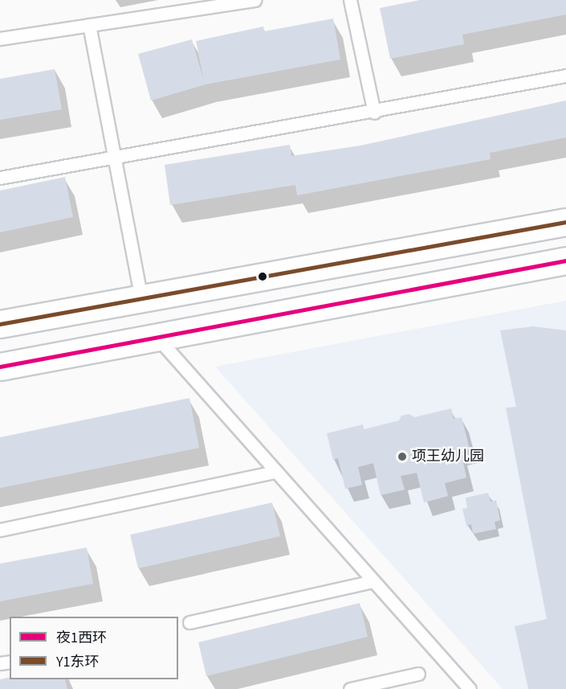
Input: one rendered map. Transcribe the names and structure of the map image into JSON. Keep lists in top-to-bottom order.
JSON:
{
  "places": ["项王幼儿园"],
  "lines": ["transit line Y1东环", "transit line 夜1西环"],
  "legend": ["夜1西环", "Y1东环"]
}
